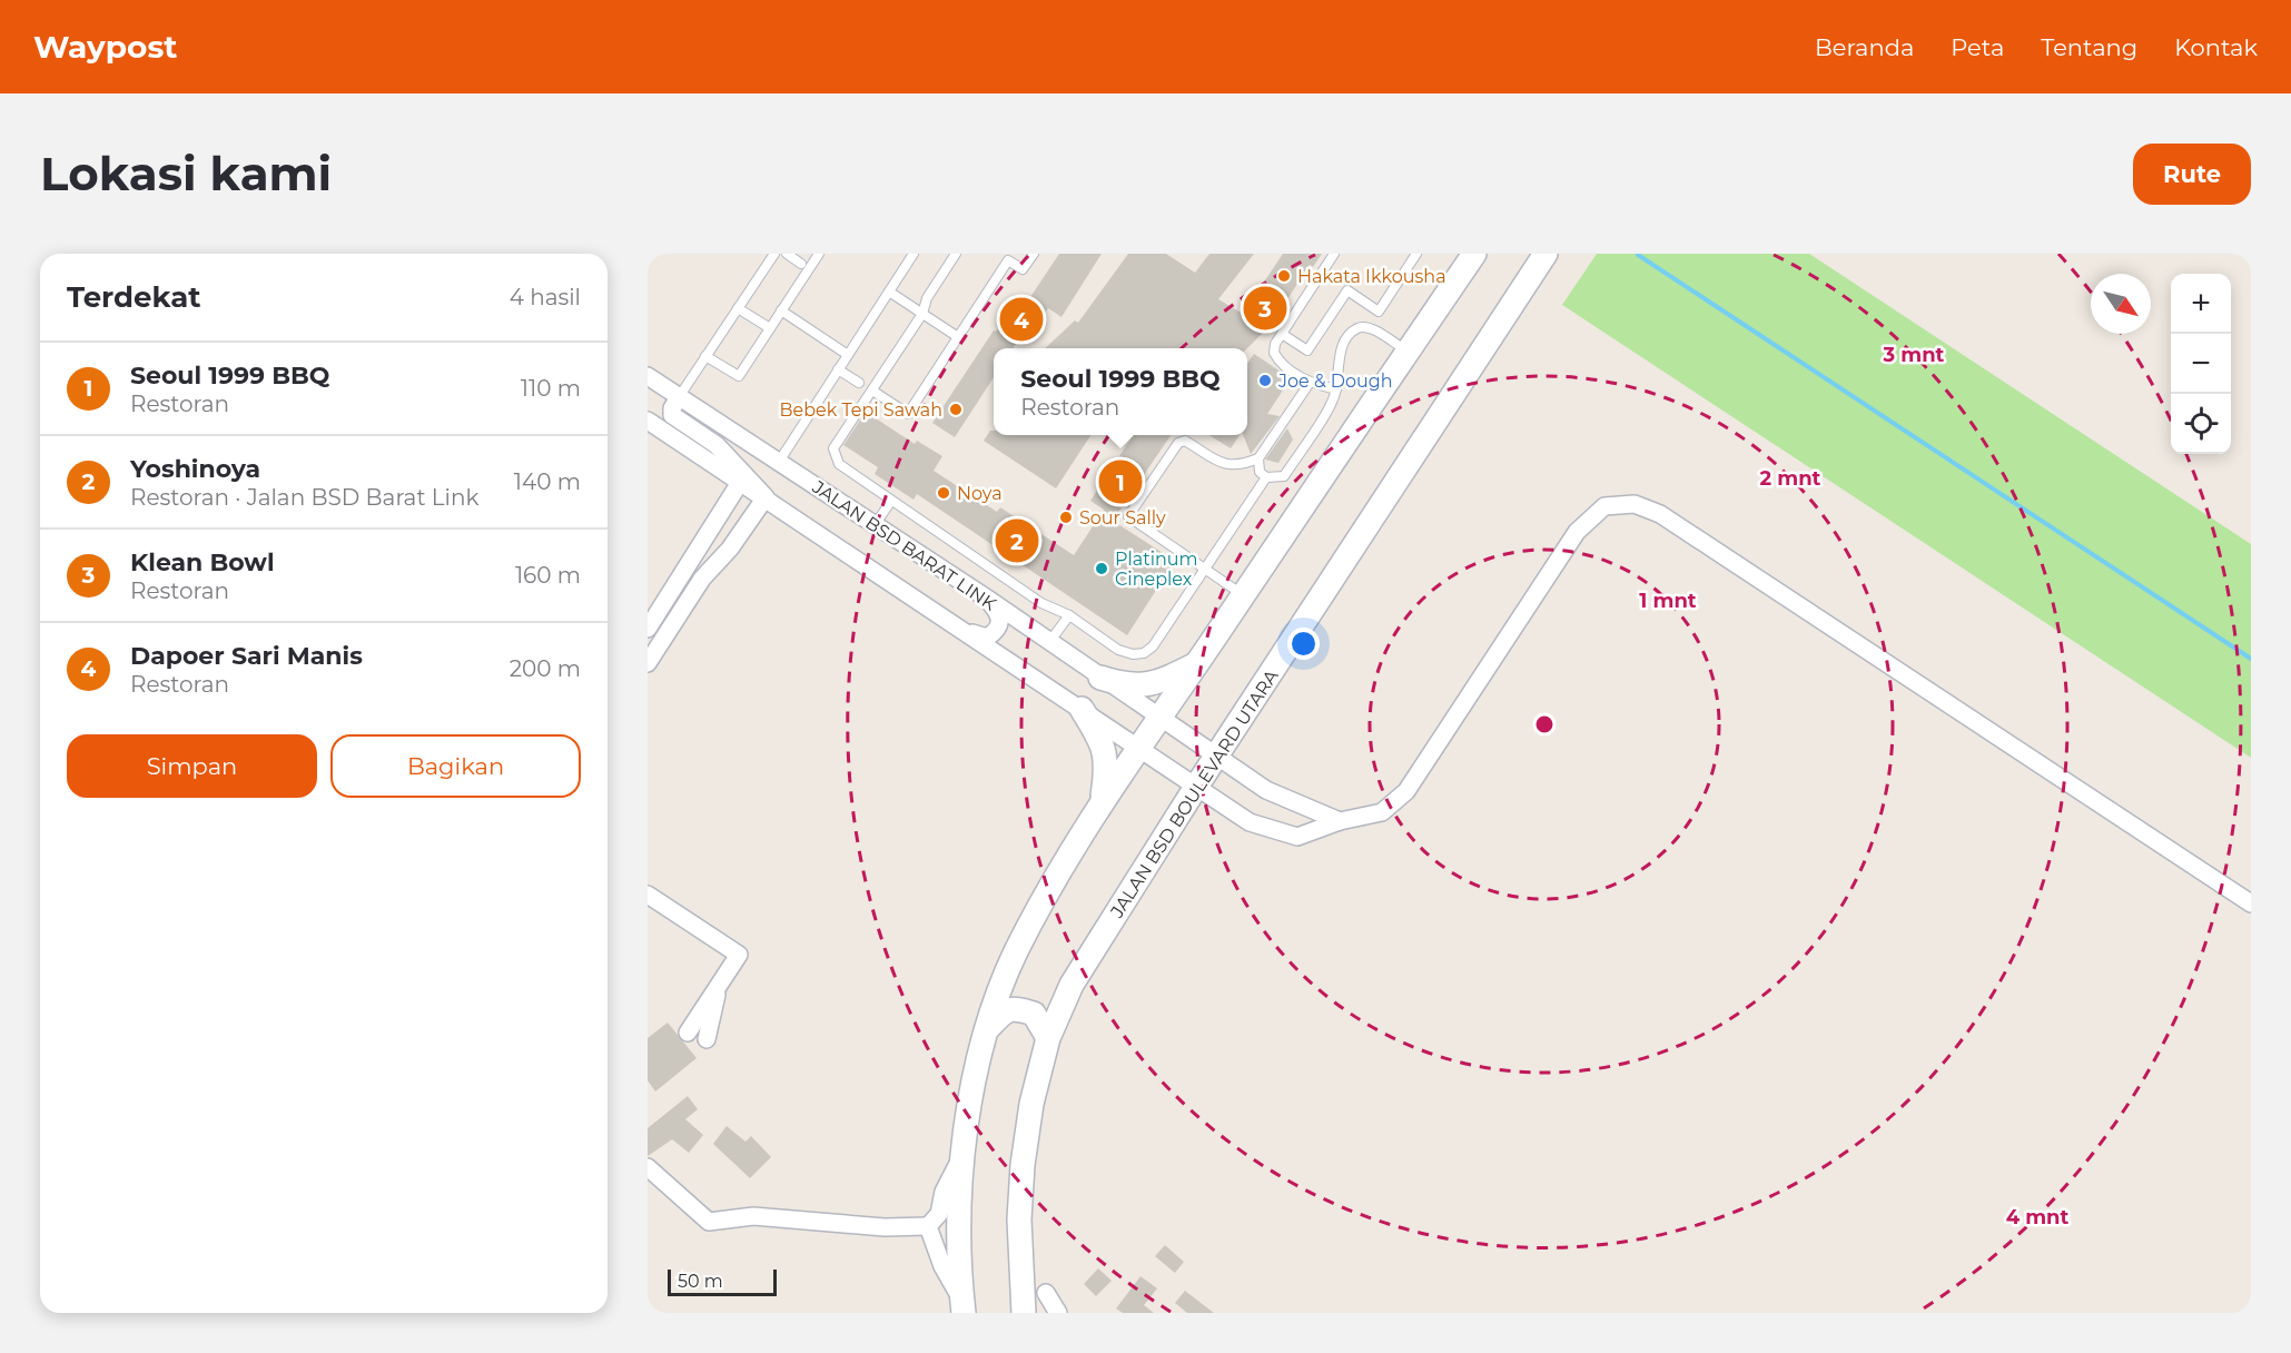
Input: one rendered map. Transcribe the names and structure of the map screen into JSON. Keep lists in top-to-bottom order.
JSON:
{
  "streets": {
    "main road": ["JALAN BSD BOULEVARD UTARA"],
    "street": ["JALAN BSD BARAT LINK"]
  },
  "crossings": [
    ["JALAN BSD BARAT LINK", "JALAN BSD BOULEVARD UTARA"]
  ],
  "places": [
    "Hakata Ikkousha",
    "Joe & Dough",
    "Bebek Tepi Sawah",
    "Noya",
    "Sour Sally",
    "Platinum Cineplex"
  ],
  "scale_bar": "50 m",
  "north": "bottom right",
  "page": {
    "header": "Waypost",
    "nav": [
      "Beranda",
      "Peta",
      "Tentang",
      "Kontak"
    ],
    "buttons": [
      "Rute",
      ["Simpan", "Bagikan"]
    ],
    "title": "Lokasi kami",
    "heading": ["Terdekat", "4 hasil"],
    "map_buttons": ["+", "−"],
    "pins": [
      "3",
      "4",
      "1",
      "2"
    ],
    "list": [
      {
        "mark": "1",
        "name": "Seoul 1999 BBQ",
        "note": "Restoran",
        "value": "110 m"
      },
      {
        "mark": "2",
        "name": "Yoshinoya",
        "note": "Restoran · Jalan BSD Barat Link",
        "value": "140 m"
      },
      {
        "mark": "3",
        "name": "Klean Bowl",
        "note": "Restoran",
        "value": "160 m"
      },
      {
        "mark": "4",
        "name": "Dapoer Sari Manis",
        "note": "Restoran",
        "value": "200 m"
      }
    ],
    "popup": ["Seoul 1999 BBQ", "Restoran"],
    "scale": "50 m"
  },
  "rings": [
    "3 mnt",
    "2 mnt",
    "1 mnt",
    "4 mnt"
  ]
}
